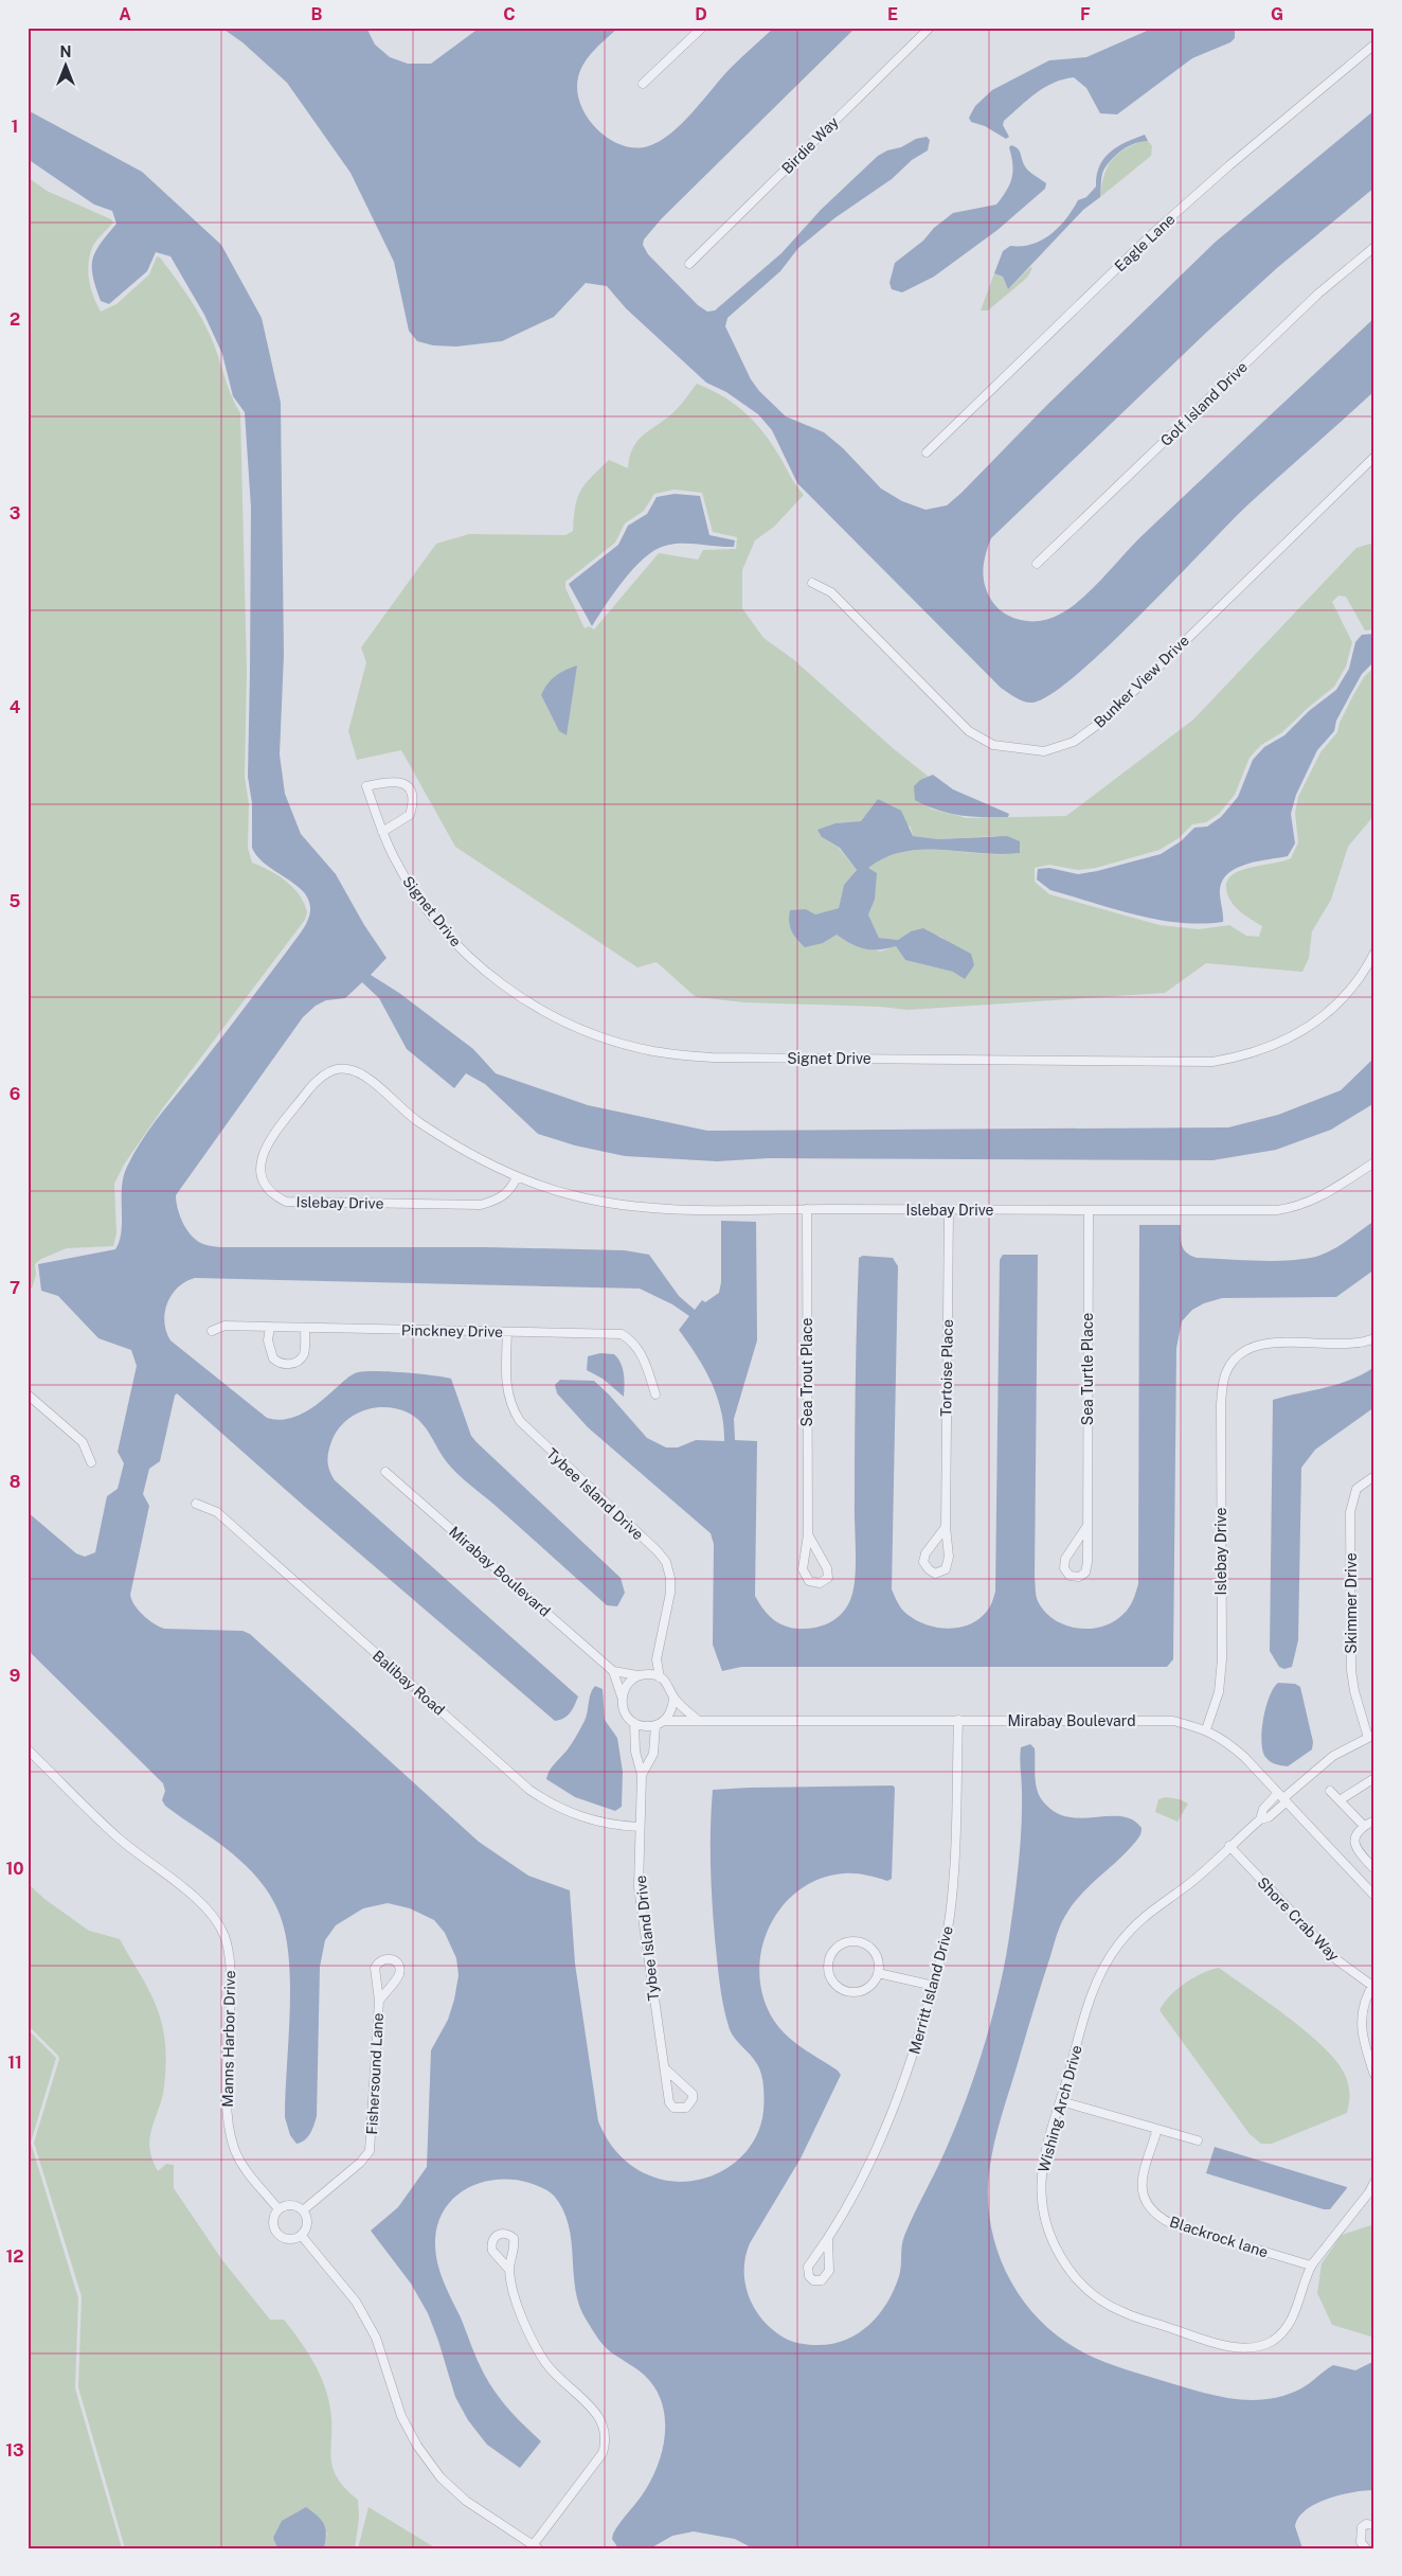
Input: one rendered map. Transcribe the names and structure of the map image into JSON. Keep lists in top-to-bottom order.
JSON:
{
  "streets": {
    "street": [
      "Birdie Way",
      "Eagle Lane",
      "Golf Island Drive",
      "Bunker View Drive",
      "Signet Drive",
      "Islebay Drive",
      "Pinckney Drive",
      "Tortoise Place",
      "Sea Turtle Place",
      "Sea Trout Place",
      "Tybee Island Drive",
      "Mirabay Boulevard",
      "Skimmer Drive",
      "Balibay Road",
      "Shore Crab Way",
      "Merritt Island Drive",
      "Manns Harbor Drive",
      "Fishersound Lane",
      "Wishing Arch Drive",
      "Blackrock lane"
    ]
  },
  "crossings": [
    ["Islebay Drive", "Tortoise Place"],
    ["Islebay Drive", "Sea Turtle Place"],
    ["Islebay Drive", "Sea Trout Place"],
    ["Islebay Drive", "Mirabay Boulevard"],
    ["Pinckney Drive", "Tybee Island Drive"],
    ["Tybee Island Drive", "Mirabay Boulevard"],
    ["Tybee Island Drive", "Balibay Road"],
    ["Mirabay Boulevard", "Merritt Island Drive"],
    ["Mirabay Boulevard", "Wishing Arch Drive"],
    ["Skimmer Drive", "Wishing Arch Drive"],
    ["Shore Crab Way", "Wishing Arch Drive"],
    ["Manns Harbor Drive", "Fishersound Lane"],
    ["Wishing Arch Drive", "Blackrock lane"]
  ],
  "north": "top",
  "grid": {
    "columns": [
      "A",
      "B",
      "C",
      "D",
      "E",
      "F",
      "G"
    ],
    "rows": [
      "1",
      "2",
      "3",
      "4",
      "5",
      "6",
      "7",
      "8",
      "9",
      "10",
      "11",
      "12",
      "13"
    ]
  }
}
